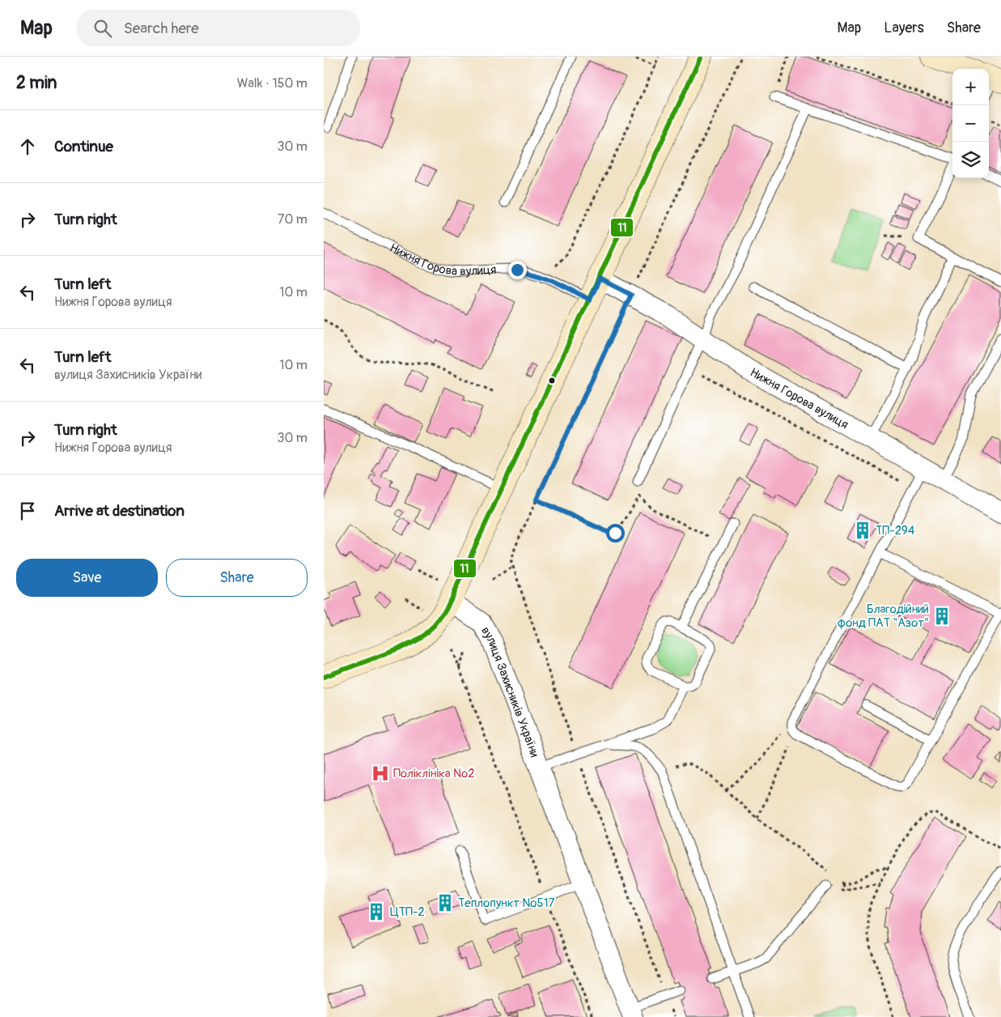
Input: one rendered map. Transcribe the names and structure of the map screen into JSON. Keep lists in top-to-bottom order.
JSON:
{
  "streets": {
    "street": ["Нижня Горова вулиця", "вулиця Захисників України"]
  },
  "places": {
    "building": [
      "ТП-294",
      "Благодійний фонд ПАТ \"Азот\"",
      "Теплопункт №517",
      "ЦТП-2"
    ],
    "hospital": ["Поліклініка №2"]
  },
  "lines": ["transit line 11"],
  "page": {
    "header": "Map",
    "search": "Search here",
    "nav": ["Map", "Layers", "Share"],
    "heading": ["2 min", "Walk · 150 m"],
    "map_buttons": ["+", "−"],
    "list": [
      ["Continue", "30 m"],
      ["Turn right", "70 m"],
      ["Turn left", "Нижня Горова вулиця", "10 m"],
      ["Turn left", "вулиця Захисників України", "10 m"],
      ["Turn right", "Нижня Горова вулиця", "30 m"],
      "Arrive at destination"
    ],
    "buttons": ["Save", "Share"]
  }
}
